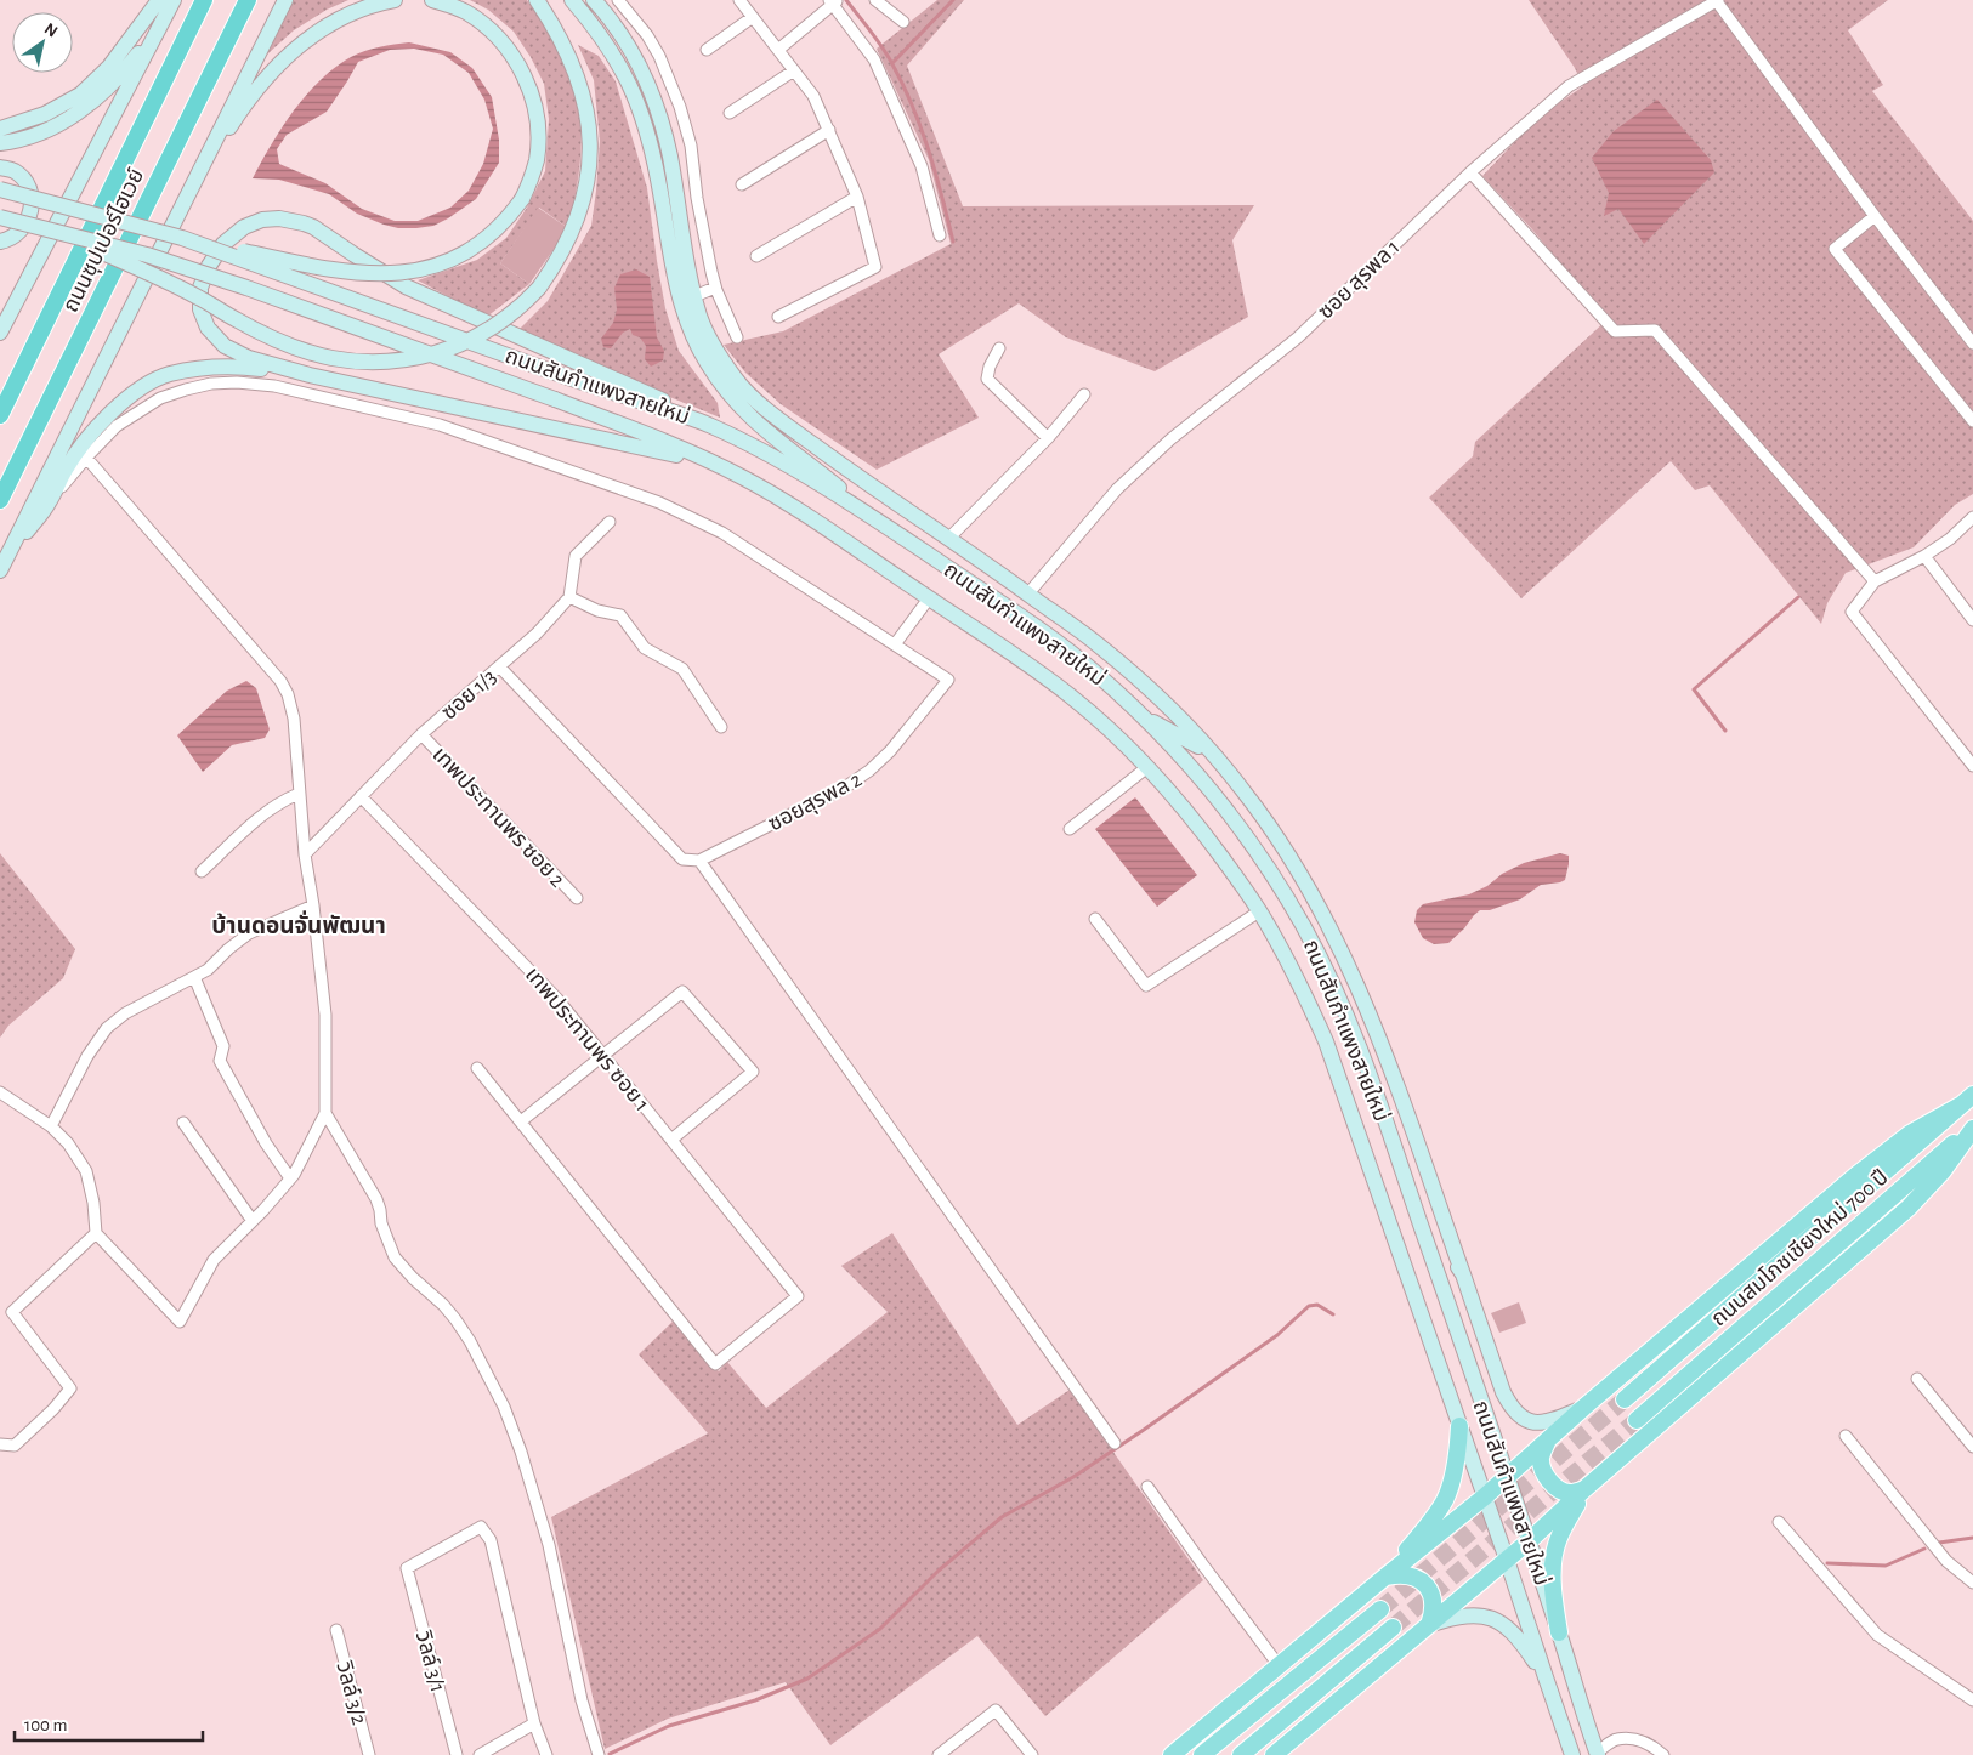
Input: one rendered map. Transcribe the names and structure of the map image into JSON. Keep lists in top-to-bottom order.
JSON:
{
  "streets": {
    "highway": ["ถนนซุปเปอร์ไฮเวย์"],
    "main road": ["ถนนสันกำแพงสายใหม่", "ถนนสมโภชเชียงใหม่ 700 ปี"],
    "street": [
      "ซอย สุรพล 1",
      "ซอย 1/3",
      "ซอยสุรพล 2",
      "เทพประทานพร ซอย 2",
      "เทพประทานพร ซอย 1",
      "วิลล์ 3/1",
      "วิลล์ 3/2"
    ]
  },
  "crossings": [
    ["ซอย 1/3", "เทพประทานพร ซอย 2"],
    ["ซอย 1/3", "เทพประทานพร ซอย 1"]
  ],
  "districts": ["บ้านดอนจั่นพัฒนา"],
  "scale_bar": "100 m",
  "north": "top right"
}
